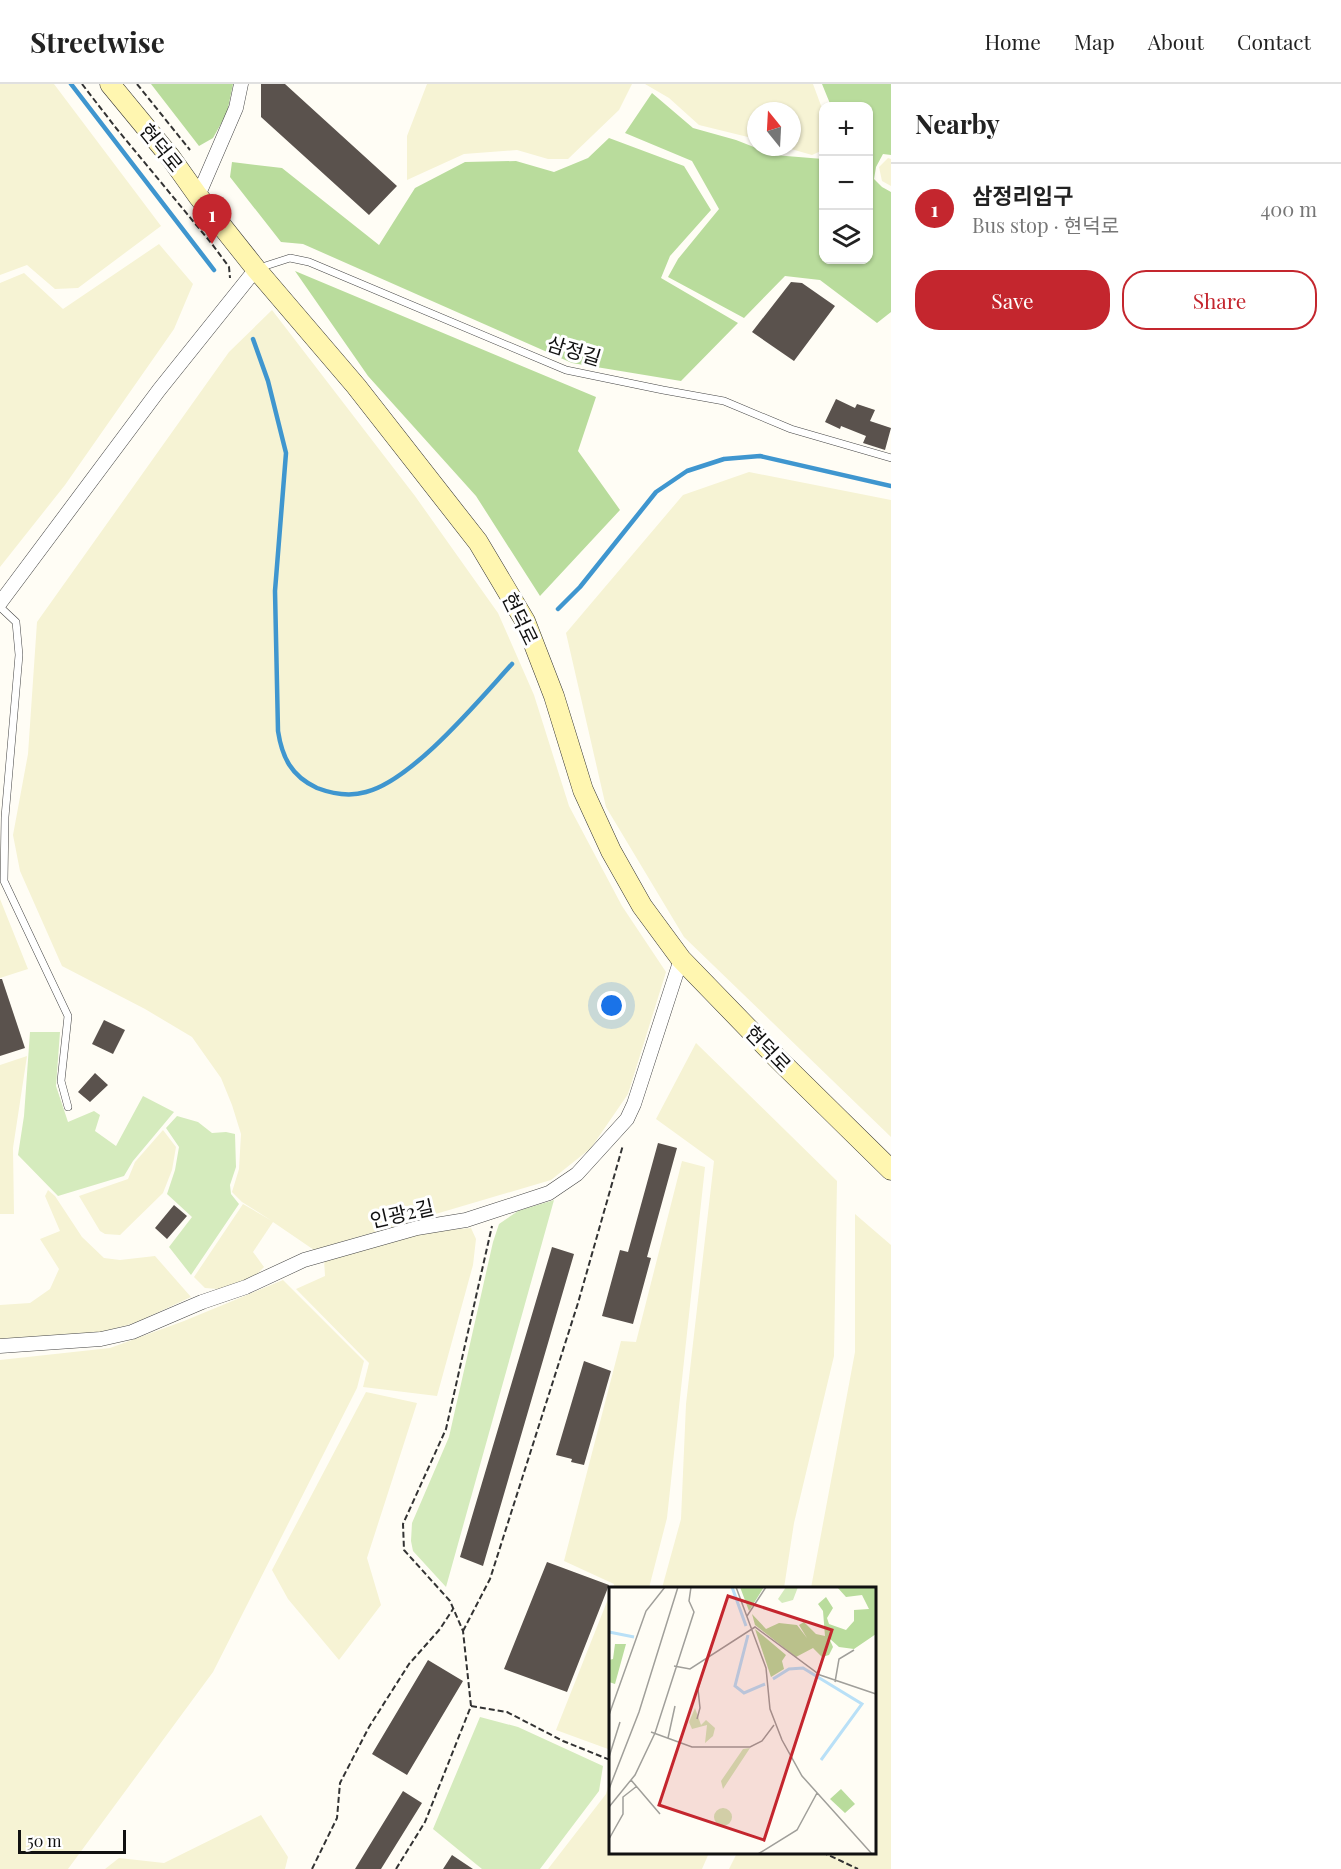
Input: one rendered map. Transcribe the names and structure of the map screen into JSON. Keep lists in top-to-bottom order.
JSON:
{
  "streets": {
    "main road": ["현덕로"],
    "street": ["인광2길"],
    "lane": ["삼정길"]
  },
  "crossings": [
    ["현덕로", "삼정길"],
    ["현덕로", "인광2길"]
  ],
  "scale_bar": "50 m",
  "north": "top",
  "page": {
    "header": "Streetwise",
    "nav": [
      "Home",
      "Map",
      "About",
      "Contact"
    ],
    "heading": "Nearby",
    "map_buttons": ["+", "−"],
    "list": [
      {
        "mark": "1",
        "name": "삼정리입구",
        "note": "Bus stop · 현덕로",
        "value": "400 m"
      }
    ],
    "pins": "1",
    "buttons": ["Save", "Share"],
    "scale": "50 m"
  }
}
